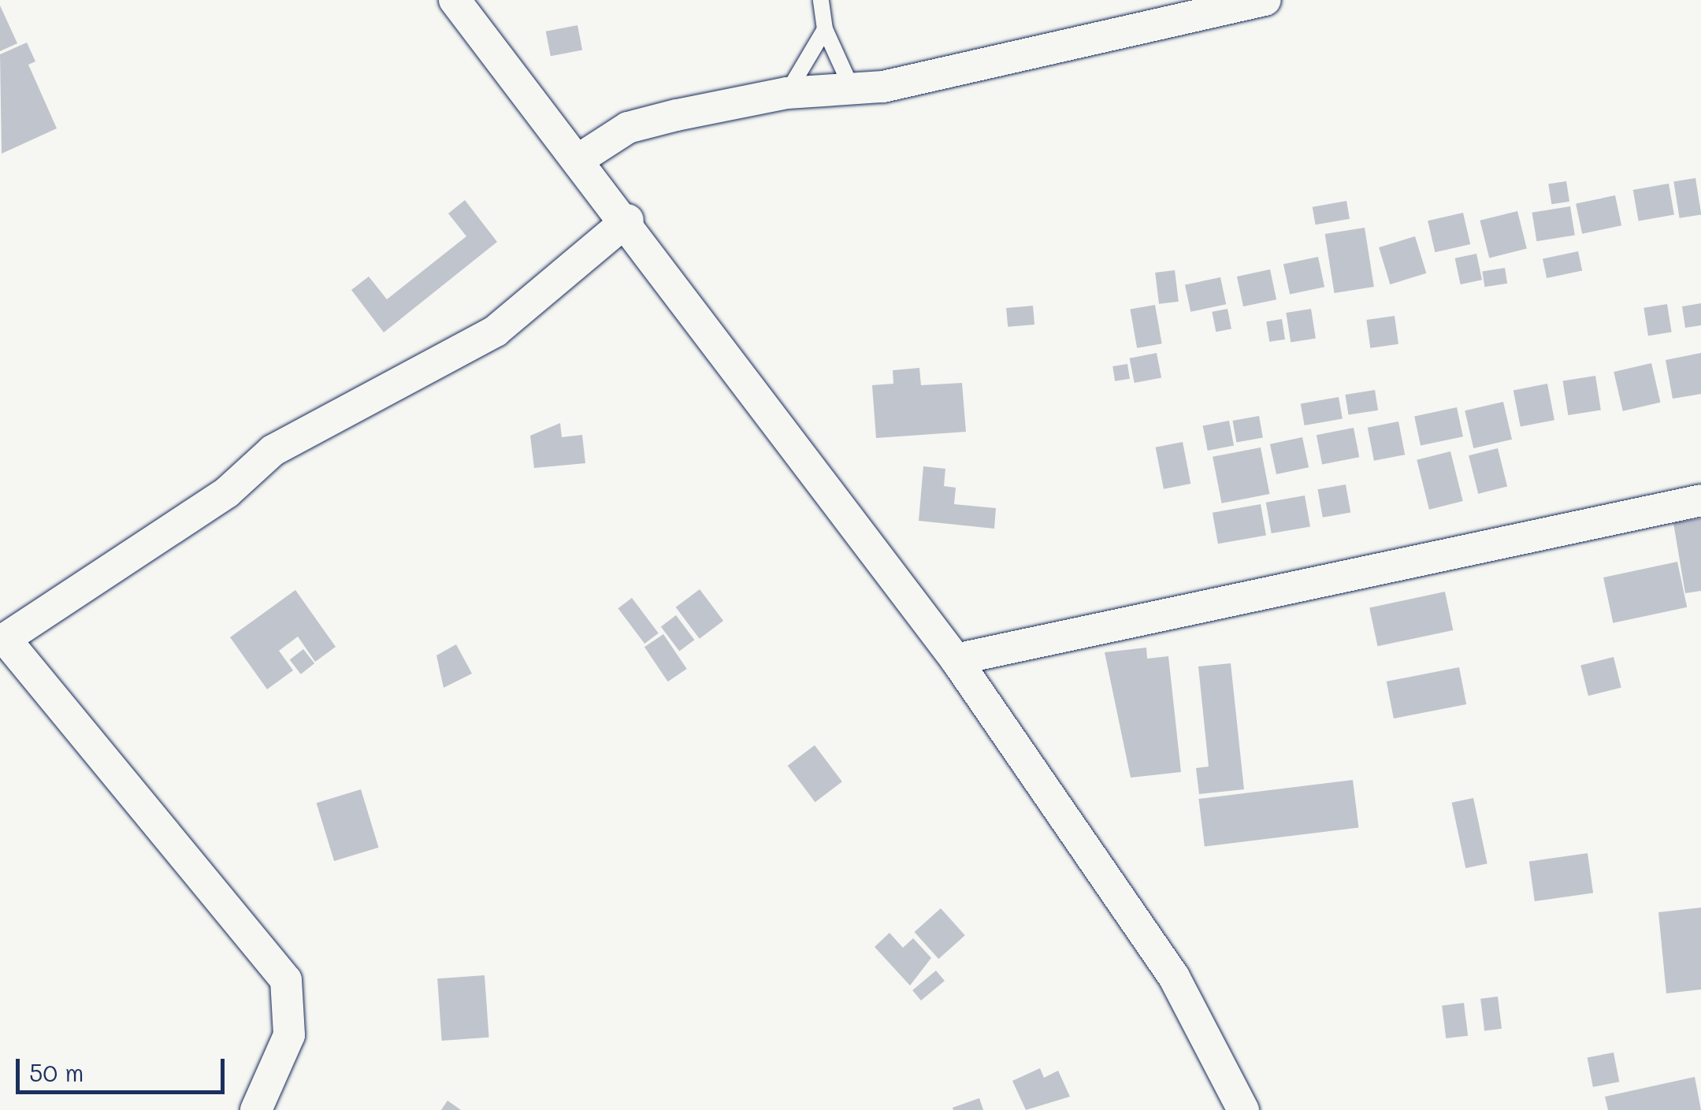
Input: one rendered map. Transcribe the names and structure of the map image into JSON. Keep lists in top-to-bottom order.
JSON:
{
  "scale_bar": "50 m"
}
